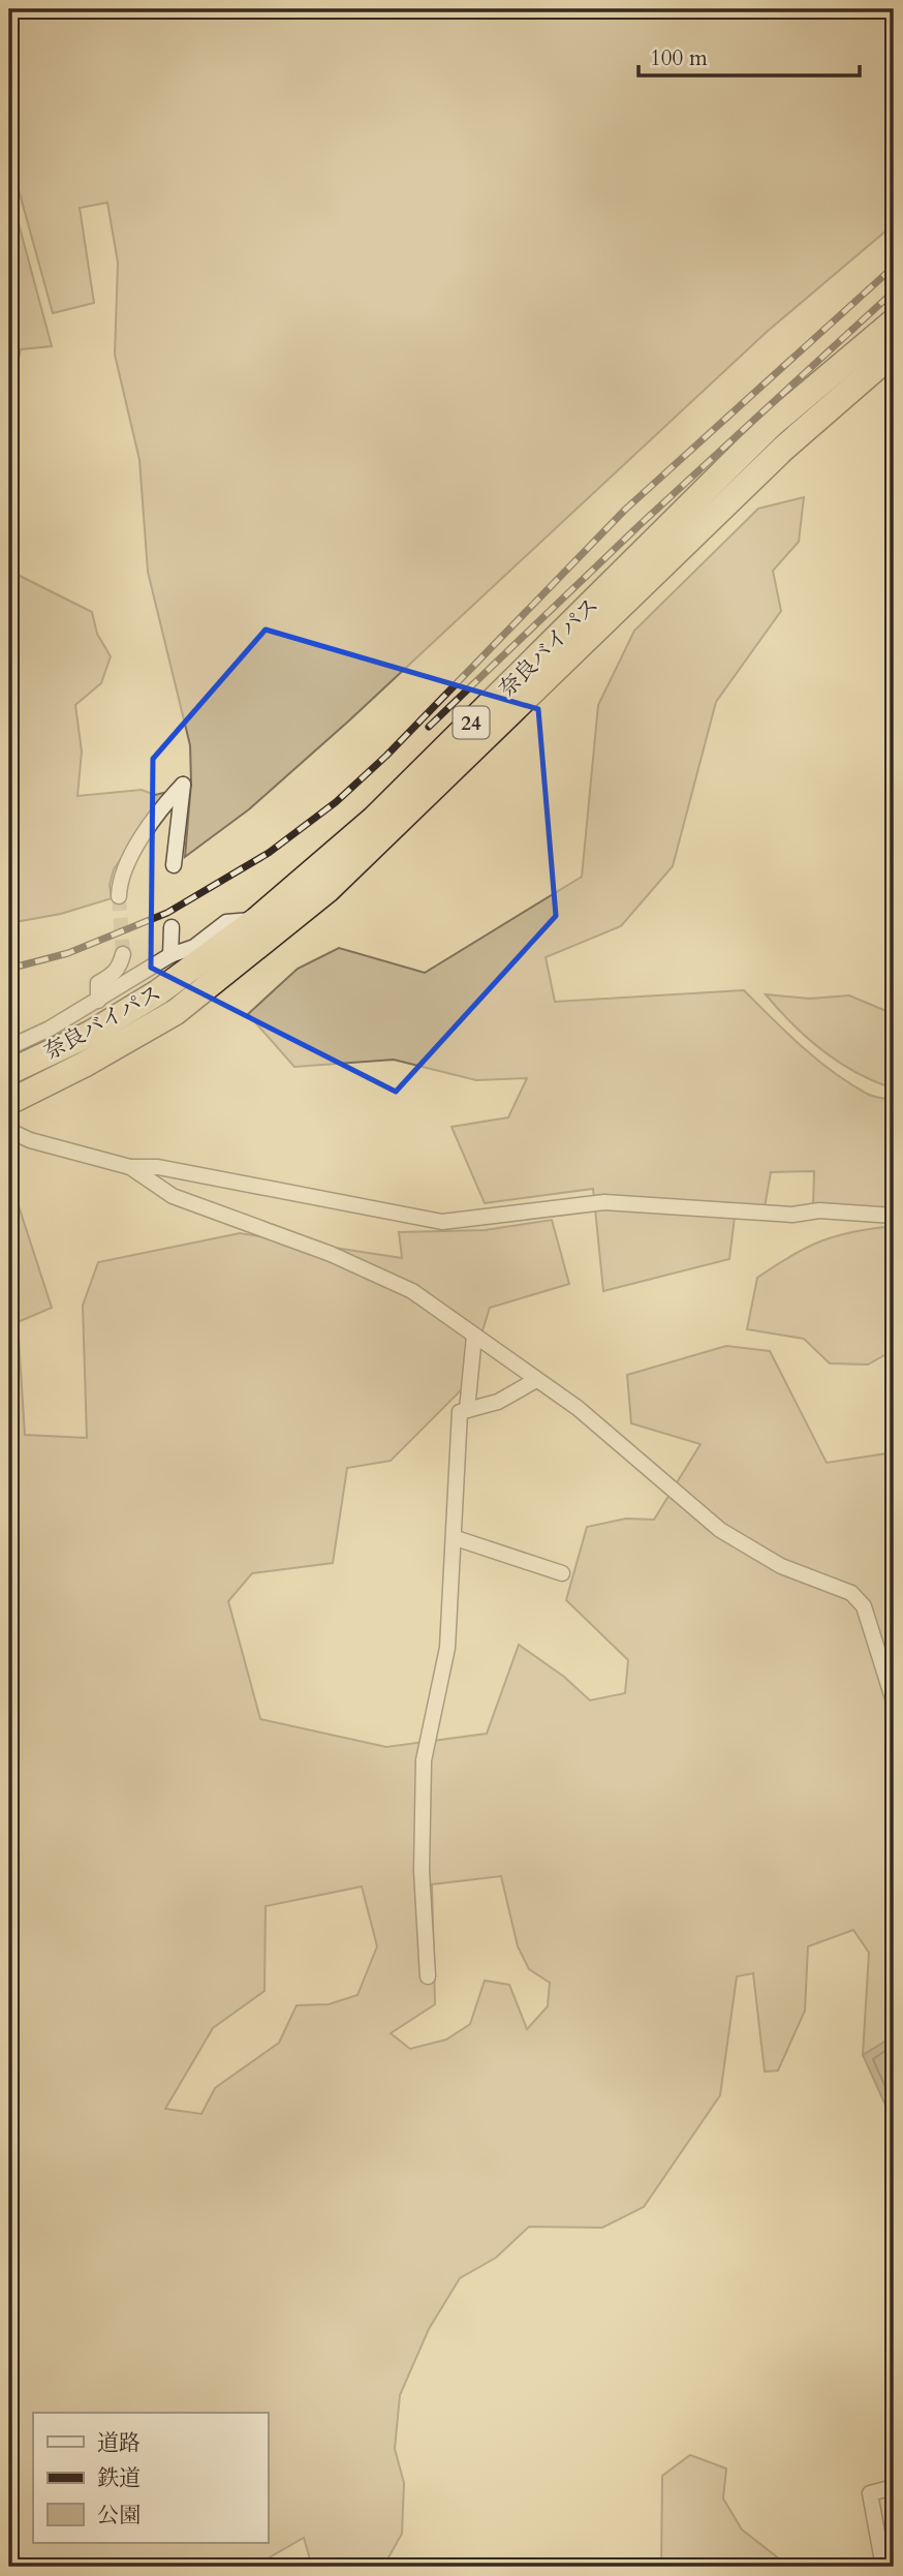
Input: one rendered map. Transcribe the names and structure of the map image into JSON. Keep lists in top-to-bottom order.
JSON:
{
  "streets": {
    "highway": ["奈良バイパス", "24"]
  },
  "legend": ["道路", "鉄道", "公園"],
  "scale_bar": "100 m"
}
